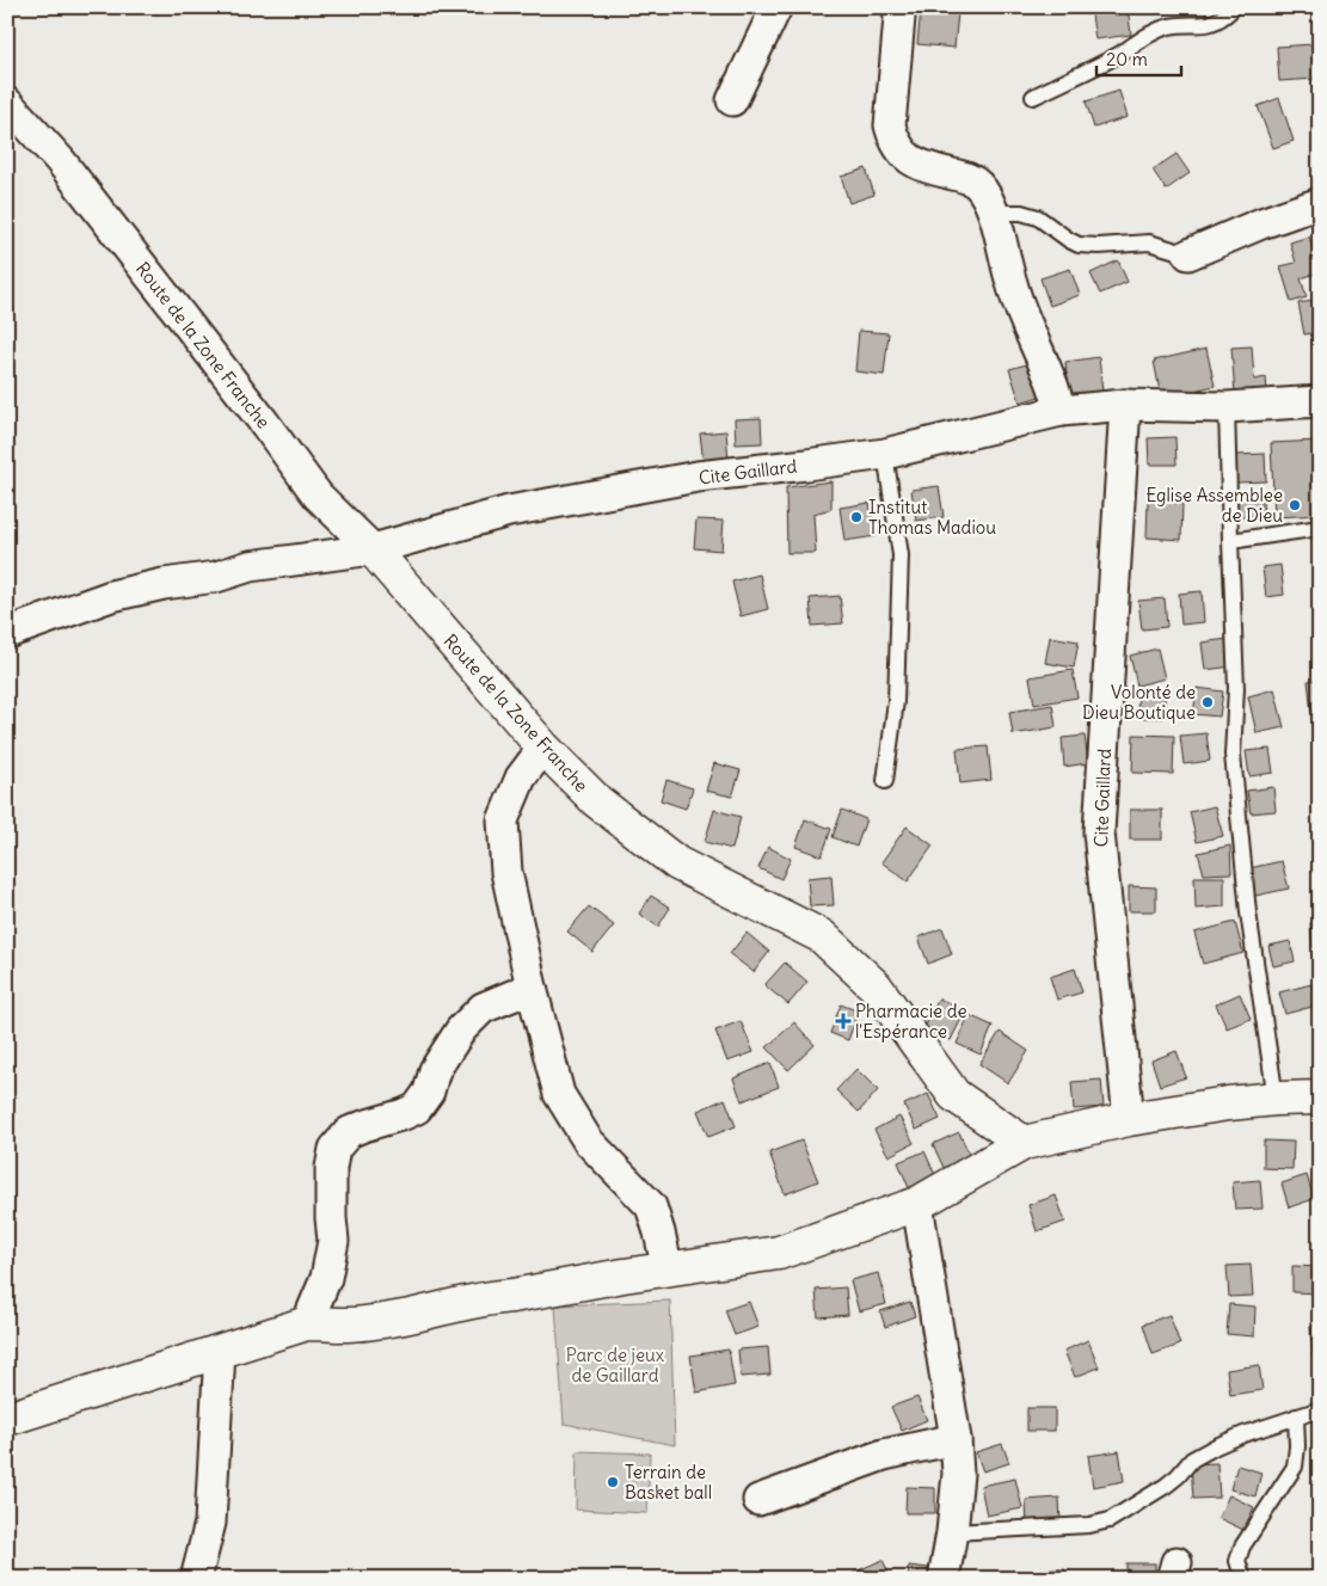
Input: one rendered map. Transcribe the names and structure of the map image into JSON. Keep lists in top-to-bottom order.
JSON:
{
  "streets": {
    "street": ["Route de la Zone Franche", "Cite Gaillard"]
  },
  "crossings": [
    ["Route de la Zone Franche", "Cite Gaillard"]
  ],
  "parks": ["Parc de jeux de Gaillard"],
  "places": {
    "other": [
      "Eglise Assemblee de Dieu",
      "Institut Thomas Madiou",
      "Volonté de Dieu Boutique",
      "Terrain de Basket ball"
    ],
    "health": ["Pharmacie de l'Espérance"]
  },
  "scale_bar": "20 m"
}
